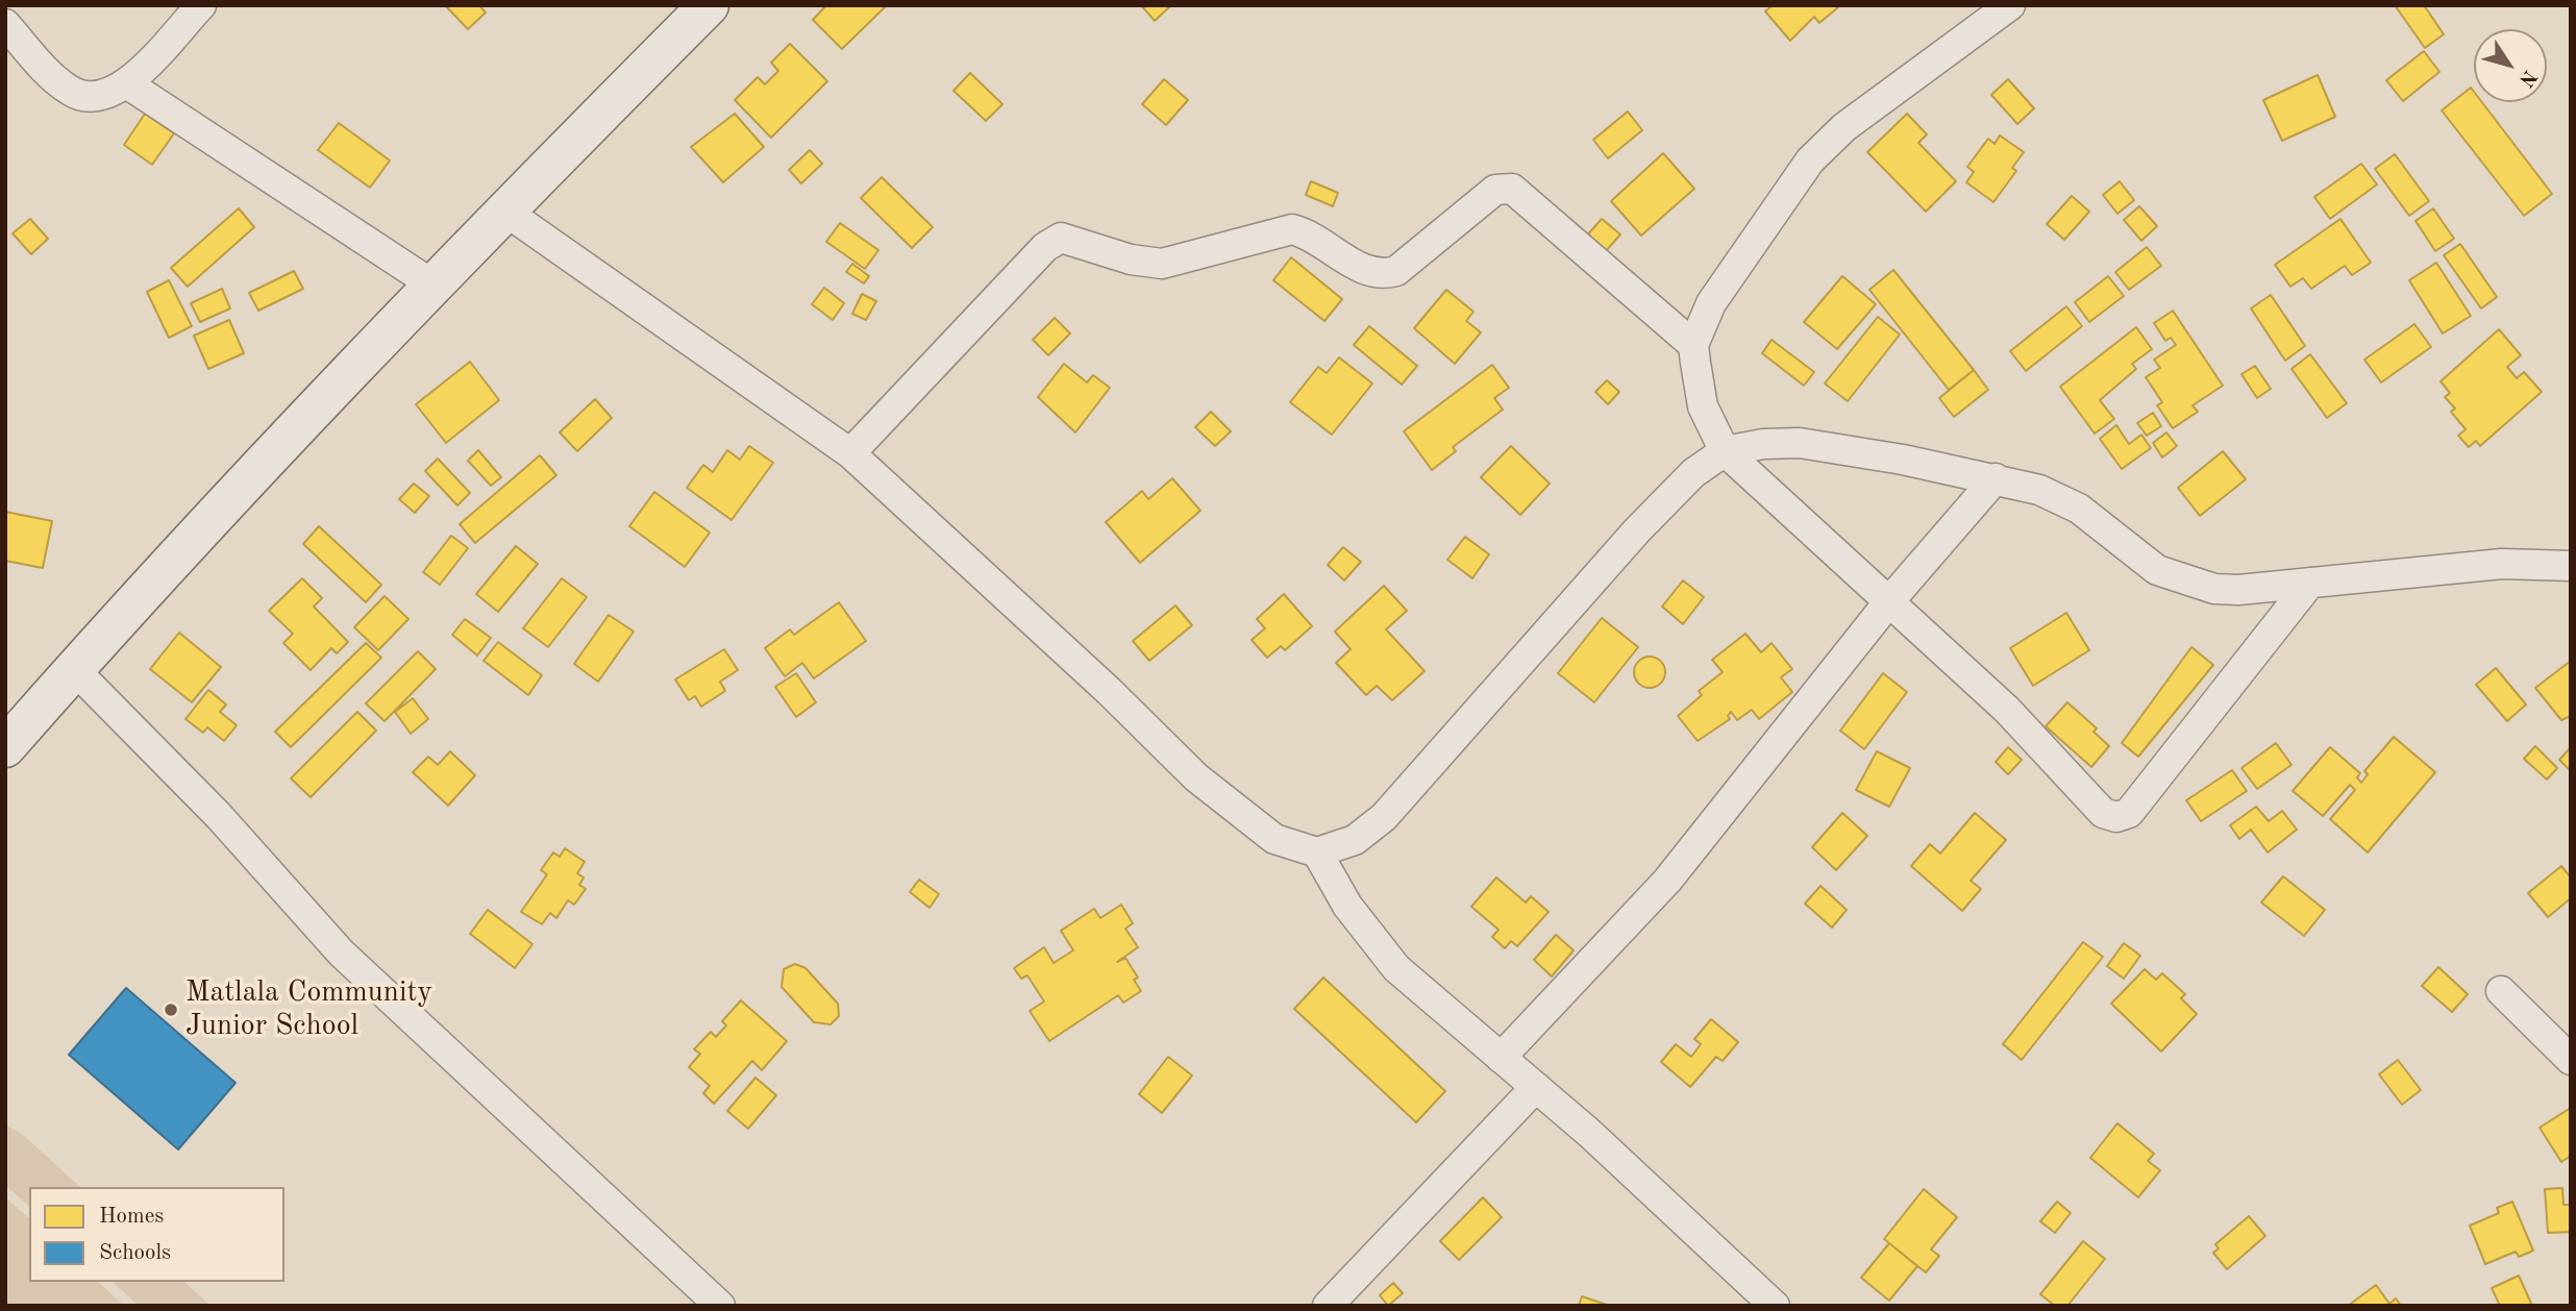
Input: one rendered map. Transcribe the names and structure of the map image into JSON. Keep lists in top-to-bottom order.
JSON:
{
  "places": ["Matlala Community Junior School"],
  "legend": ["Homes", "Schools"],
  "north": "bottom right"
}
